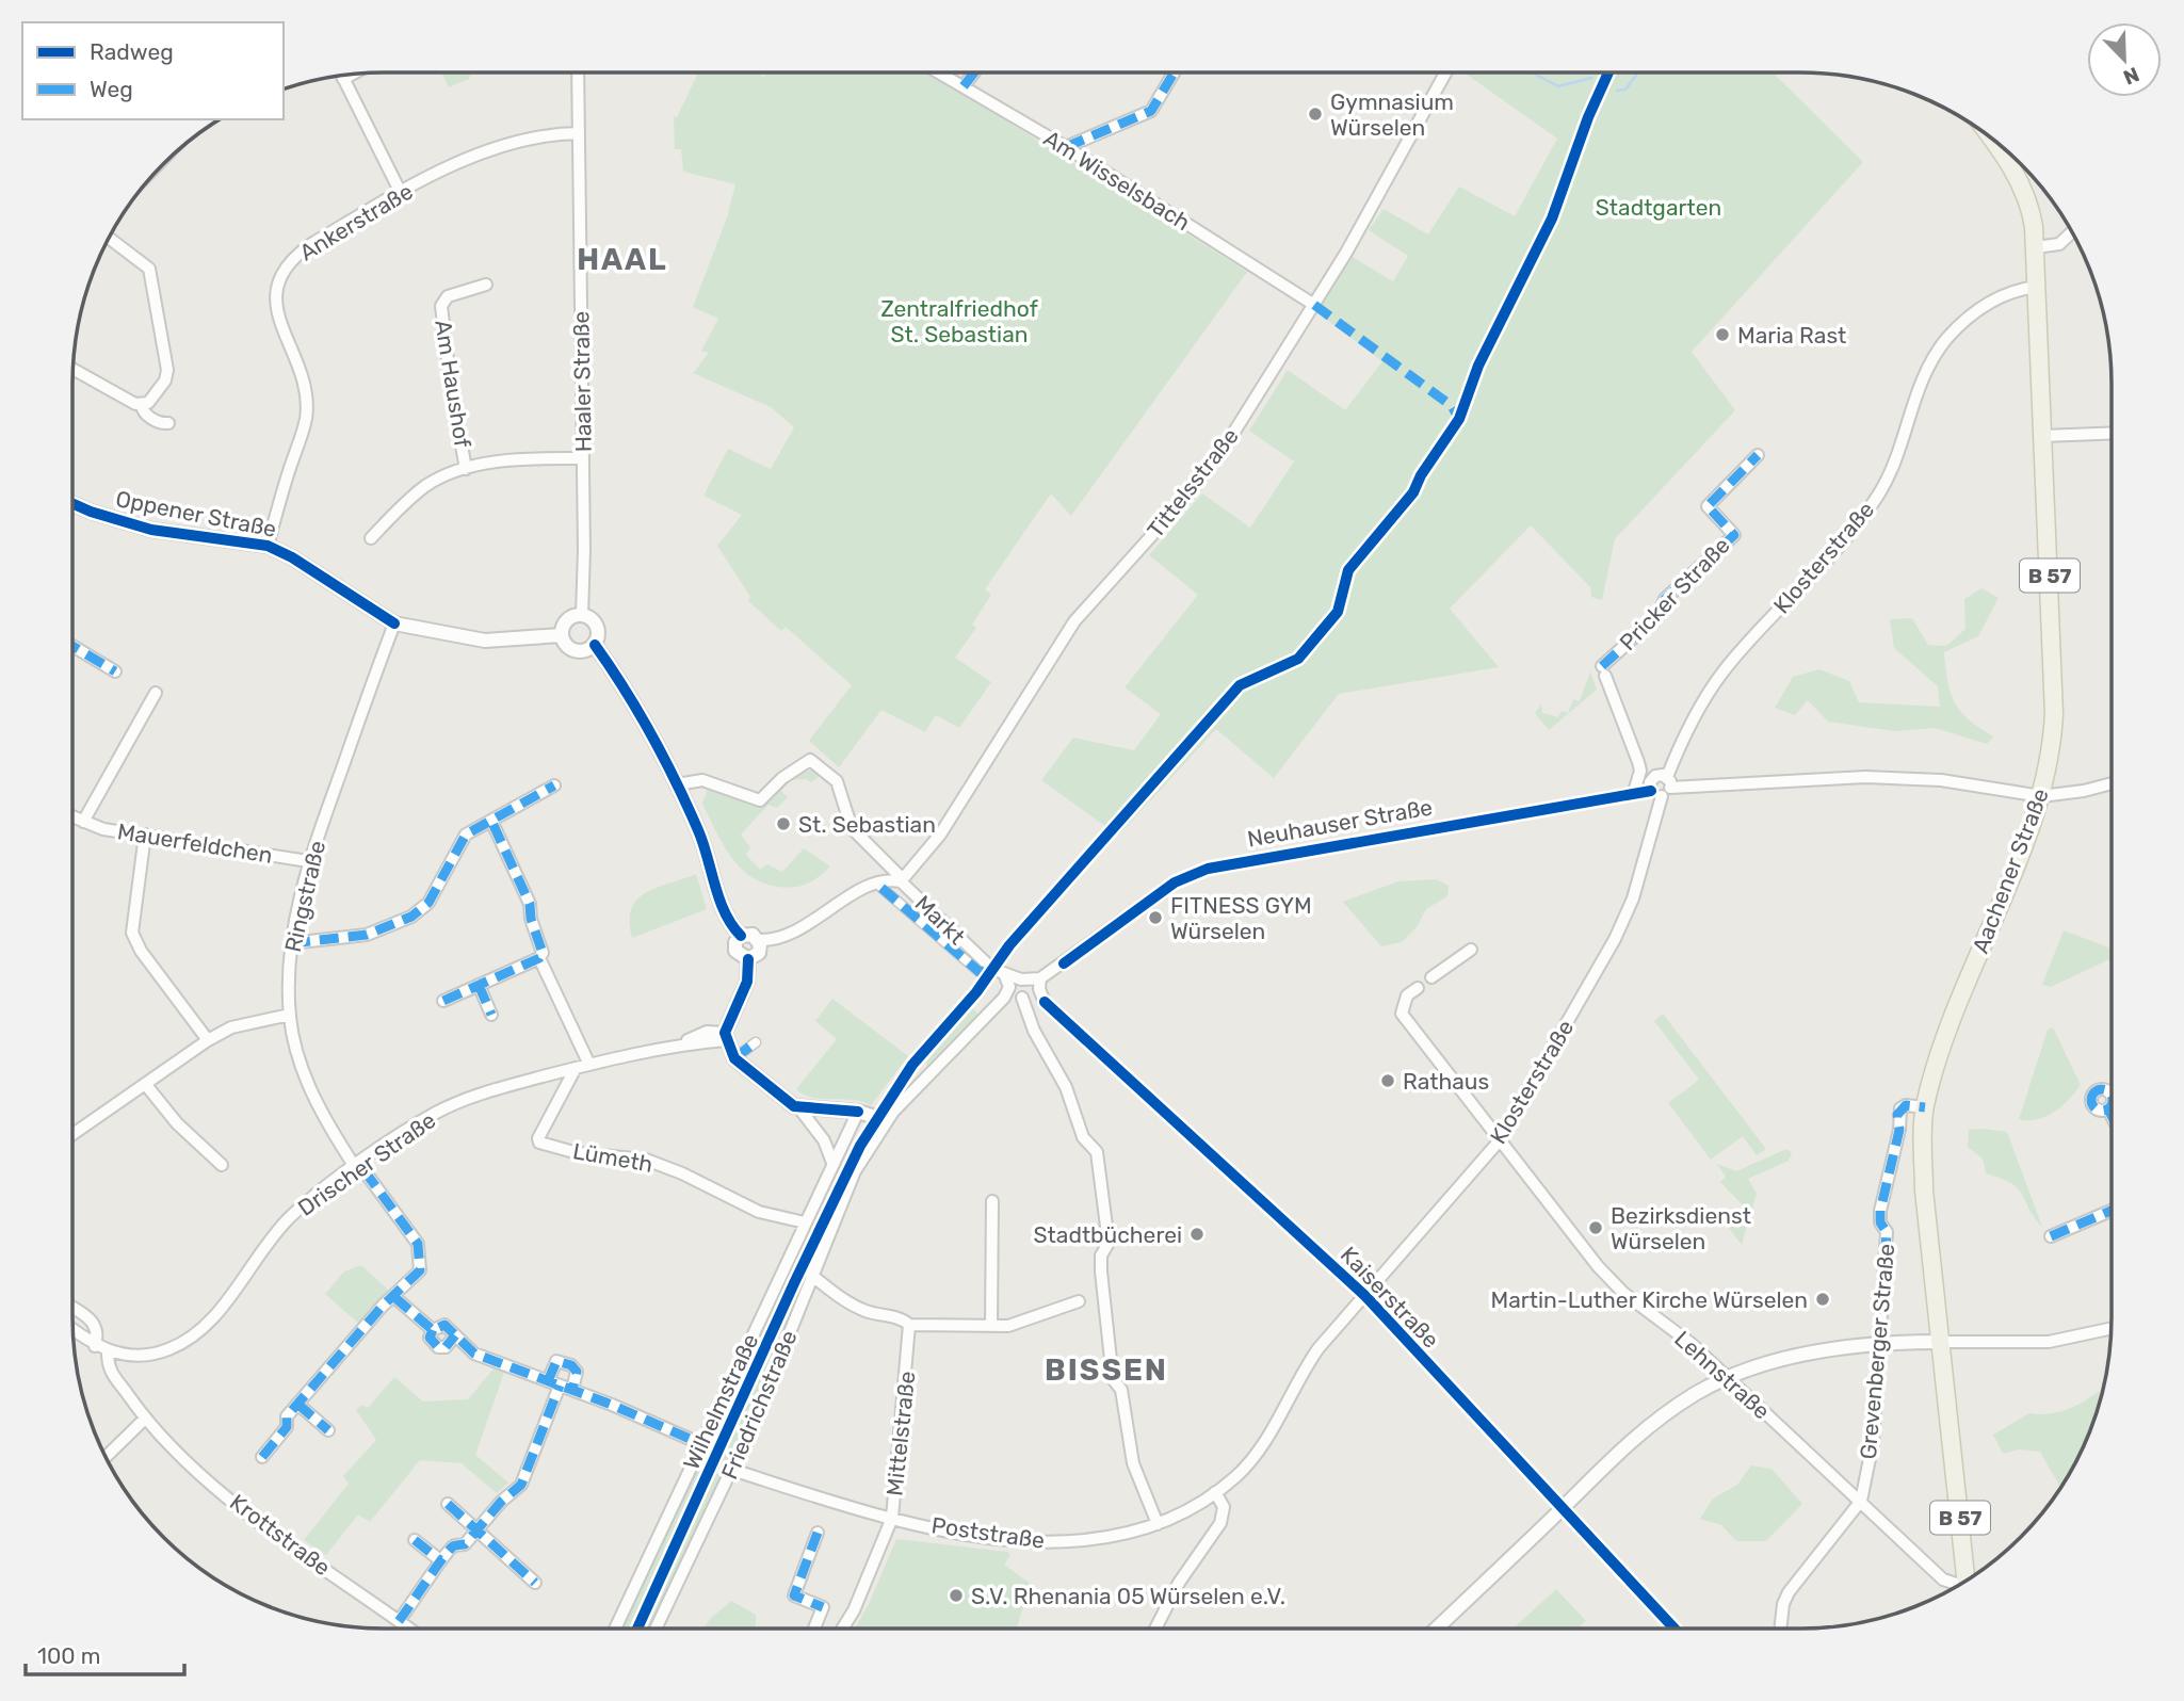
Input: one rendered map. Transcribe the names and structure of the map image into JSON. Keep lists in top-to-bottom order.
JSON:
{
  "streets": {
    "main road": ["B 57", "Aachener Straße"],
    "street": [
      "Am Wisselsbach",
      "Ankerstraße",
      "Haaler Straße",
      "Am Haushof",
      "Tittelsstraße",
      "Oppener Straße",
      "Klosterstraße",
      "Pricker Straße",
      "Neuhauser Straße",
      "Mauerfeldchen",
      "Ringstraße",
      "Markt",
      "Lümeth",
      "Drischer Straße",
      "Kaiserstraße",
      "Grevenberger Straße",
      "Lehnstraße",
      "Wilhelmstraße",
      "Friedrichstraße",
      "Mittelstraße",
      "Poststraße",
      "Krottstraße"
    ]
  },
  "crossings": [
    ["Am Wisselsbach", "Tittelsstraße"],
    ["Ankerstraße", "Haaler Straße"],
    ["Ankerstraße", "Oppener Straße"],
    ["Haaler Straße", "Am Haushof"],
    ["Haaler Straße", "Oppener Straße"],
    ["Tittelsstraße", "Markt"],
    ["Oppener Straße", "Ringstraße"],
    ["Klosterstraße", "Neuhauser Straße"],
    ["Klosterstraße", "Aachener Straße"],
    ["Klosterstraße", "Kaiserstraße"],
    ["Klosterstraße", "Lehnstraße"],
    ["Klosterstraße", "Poststraße"],
    ["Neuhauser Straße", "Aachener Straße"],
    ["Neuhauser Straße", "Markt"],
    ["Mauerfeldchen", "Ringstraße"],
    ["Aachener Straße", "Grevenberger Straße"],
    ["Ringstraße", "Drischer Straße"],
    ["Lümeth", "Drischer Straße"],
    ["Lümeth", "Wilhelmstraße"],
    ["Drischer Straße", "Krottstraße"],
    ["Grevenberger Straße", "Lehnstraße"],
    ["Friedrichstraße", "Poststraße"],
    ["Mittelstraße", "Poststraße"]
  ],
  "districts": ["HAAL", "BISSEN"],
  "parks": ["Stadtgarten", "Zentralfriedhof St. Sebastian"],
  "places": [
    "Gymnasium Würselen",
    "Maria Rast",
    "St. Sebastian",
    "FITNESS GYM Würselen",
    "Rathaus",
    "Bezirksdienst Würselen",
    "Stadtbücherei",
    "Martin-Luther Kirche Würselen",
    "S.V. Rhenania 05 Würselen e.V."
  ],
  "legend": ["Radweg", "Weg"],
  "scale_bar": "100 m",
  "north": "bottom right"
}
